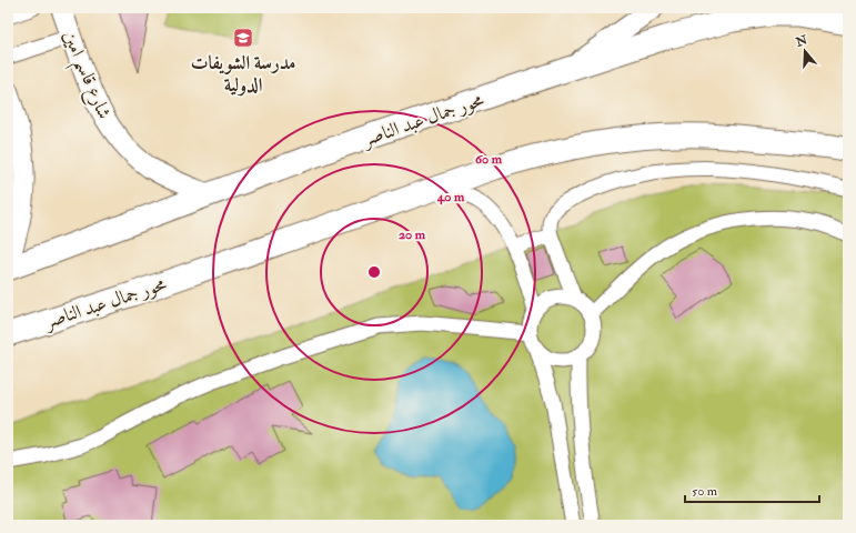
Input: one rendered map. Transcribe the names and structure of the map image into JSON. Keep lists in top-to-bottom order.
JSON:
{
  "streets": {
    "main road": ["شارع قاسم امين", "محور جمال عبد الناصر"]
  },
  "crossings": [
    ["شارع قاسم امين", "محور جمال عبد الناصر"]
  ],
  "places": {
    "school or university": ["مدرسة الشويفات الدولية"]
  },
  "scale_bar": "50 m",
  "north": "top",
  "rings": ["60 m", "40 m", "20 m"]
}
